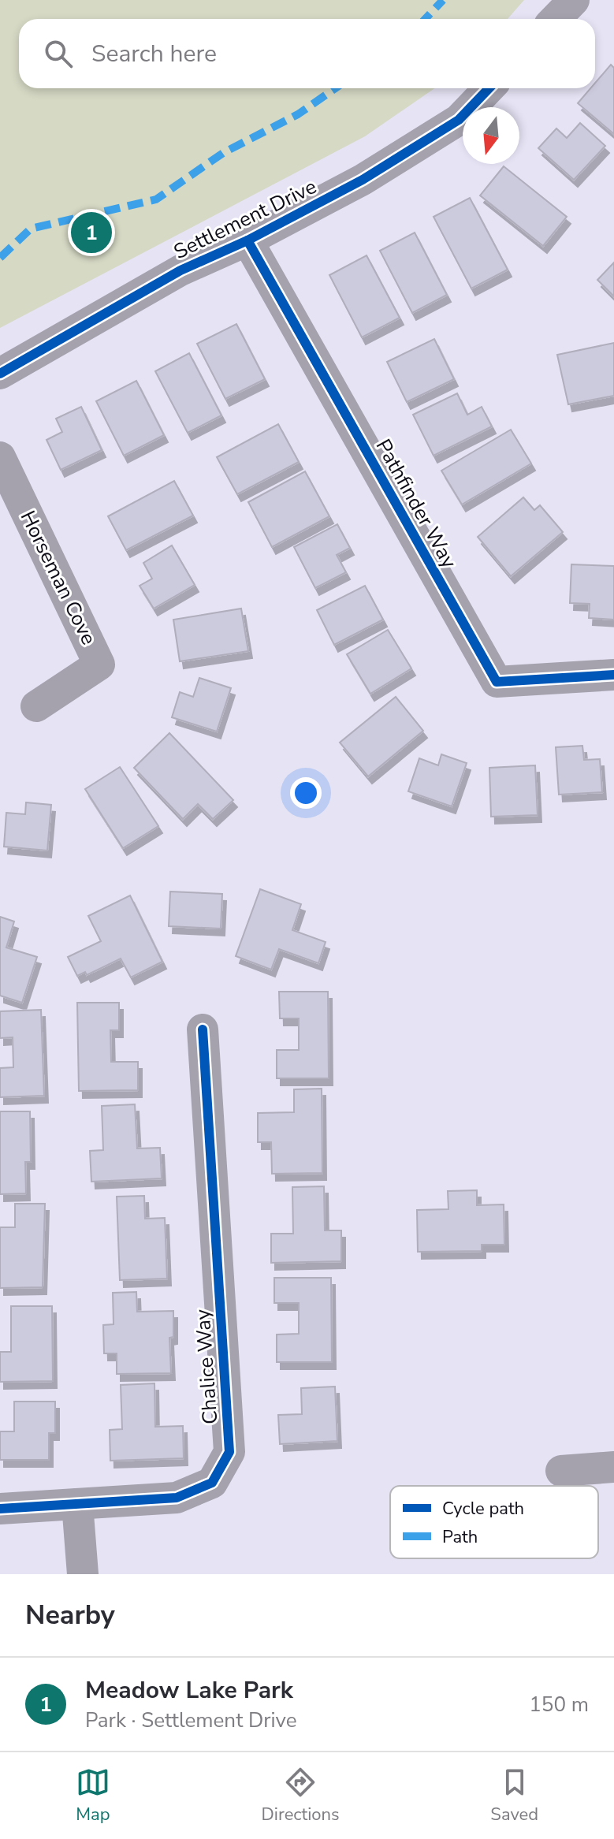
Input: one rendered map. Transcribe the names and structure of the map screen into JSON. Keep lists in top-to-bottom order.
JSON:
{
  "streets": {
    "street": [
      "Settlement Drive",
      "Pathfinder Way",
      "Horseman Cove",
      "Chalice Way"
    ]
  },
  "crossings": [
    ["Settlement Drive", "Pathfinder Way"]
  ],
  "legend": ["Cycle path", "Path"],
  "north": "bottom",
  "page": {
    "search": "Search here",
    "pins": "1",
    "heading": "Nearby",
    "list": [
      {
        "mark": "1",
        "name": "Meadow Lake Park",
        "note": "Park · Settlement Drive",
        "value": "150 m"
      }
    ],
    "nav": ["Map", "Directions", "Saved"]
  }
}
